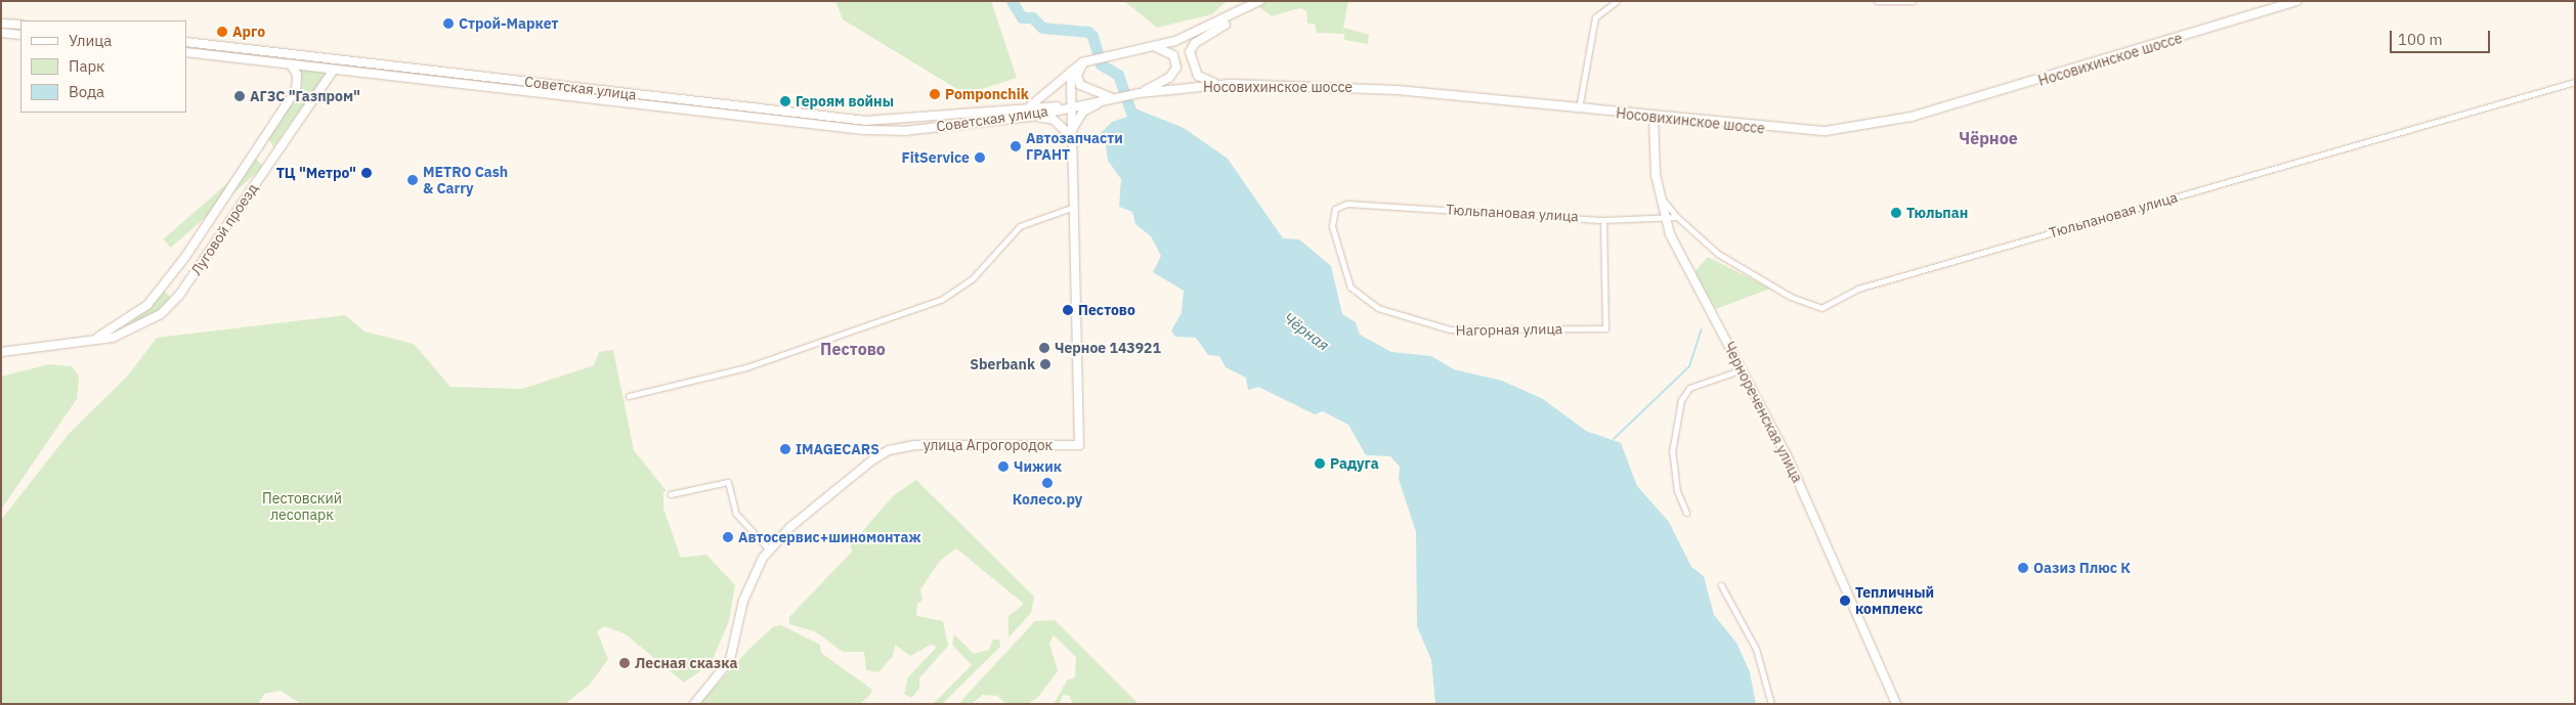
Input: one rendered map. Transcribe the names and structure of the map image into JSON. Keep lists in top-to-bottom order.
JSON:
{
  "streets": {
    "main road": [
      "Носовихинское шоссе",
      "Советская улица",
      "Луговой проезд",
      "Чернореченская улица",
      "улица Агрогородок"
    ],
    "street": ["Тюльпановая улица", "Нагорная улица"]
  },
  "crossings": [
    ["Носовихинское шоссе", "Советская улица"],
    ["Носовихинское шоссе", "Чернореченская улица"],
    ["Носовихинское шоссе", "улица Агрогородок"],
    ["Советская улица", "Луговой проезд"],
    ["Советская улица", "улица Агрогородок"],
    ["Тюльпановая улица", "Нагорная улица"],
    ["Тюльпановая улица", "Чернореченская улица"]
  ],
  "districts": ["Чёрное", "Пестово"],
  "water": ["Чёрная"],
  "parks": ["Пестовский лесопарк"],
  "places": [
    "Строй-Маркет",
    "Арго",
    "Pomponchik",
    "АГЗС \"Газпром\"",
    "Героям войны",
    "Автозапчасти ГРАНТ",
    "FitService",
    "ТЦ \"Метро\"",
    "METRO Cash & Carry",
    "Тюльпан",
    "Пестово",
    "Черное 143921",
    "Sberbank",
    "IMAGECARS",
    "Радуга",
    "Чижик",
    "Колесо.ру",
    "Автосервис+шиномонтаж",
    "Оазиз Плюс К",
    "Тепличный комплекс",
    "Лесная сказка"
  ],
  "legend": ["Улица", "Парк", "Вода"],
  "scale_bar": "100 m"
}
